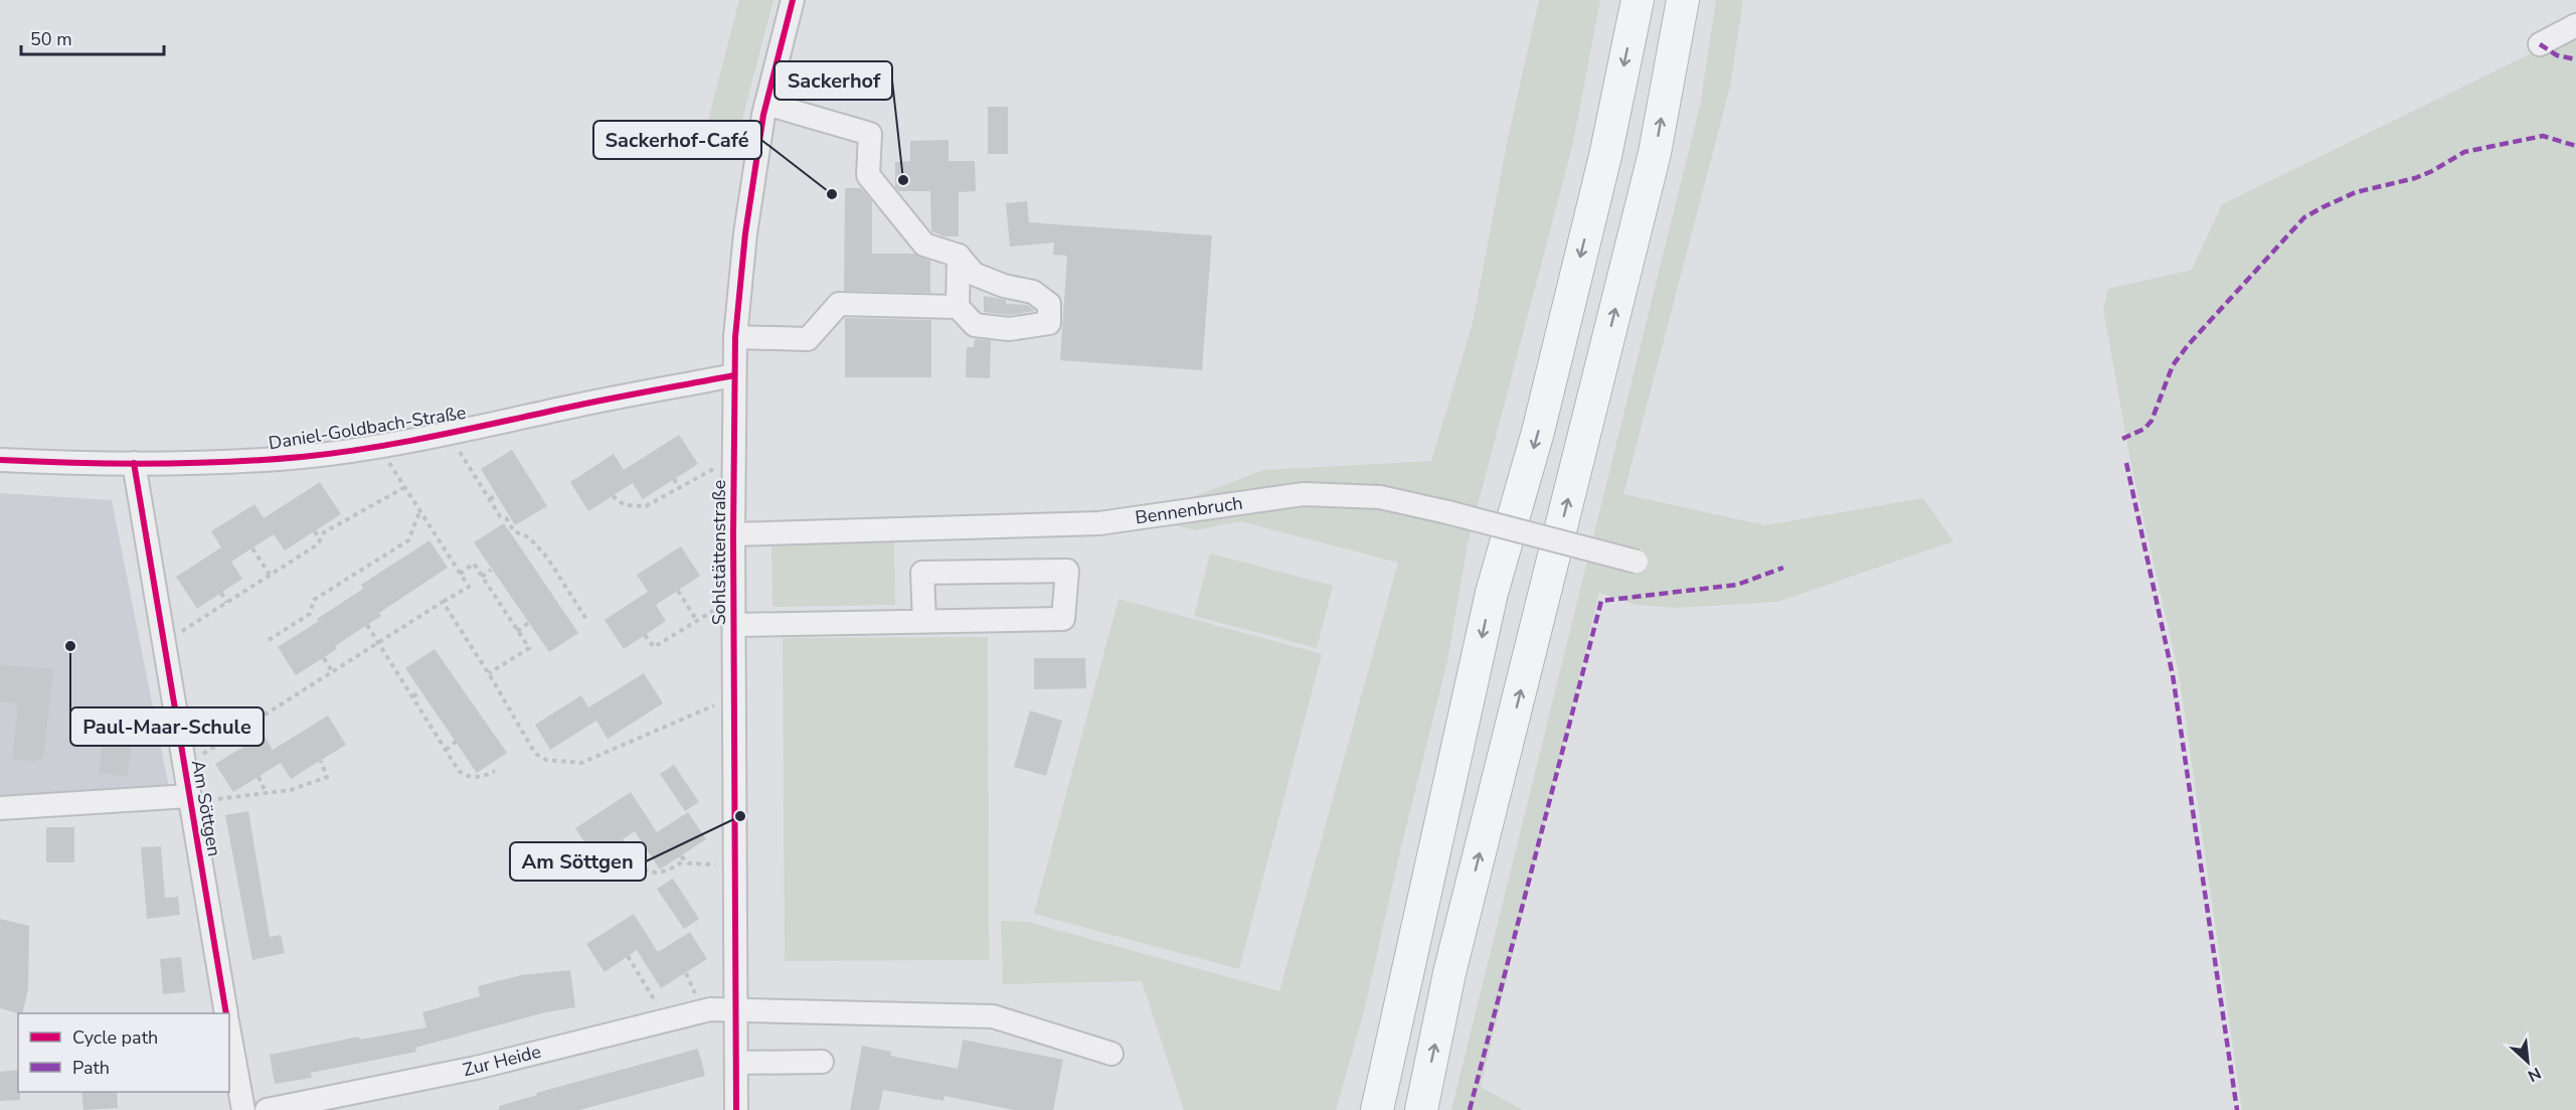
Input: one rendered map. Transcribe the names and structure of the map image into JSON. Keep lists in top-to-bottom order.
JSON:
{
  "streets": {
    "street": [
      "Daniel-Goldbach-Straße",
      "Bennenbruch",
      "Sohlstättenstraße",
      "Am Söttgen",
      "Zur Heide"
    ]
  },
  "crossings": [
    ["Daniel-Goldbach-Straße", "Sohlstättenstraße"],
    ["Daniel-Goldbach-Straße", "Am Söttgen"],
    ["Bennenbruch", "Sohlstättenstraße"],
    ["Sohlstättenstraße", "Zur Heide"]
  ],
  "places": [
    "Sackerhof",
    "Sackerhof-Café",
    "Paul-Maar-Schule",
    "Am Söttgen"
  ],
  "legend": ["Cycle path", "Path"],
  "scale_bar": "50 m",
  "north": "bottom right"
}
